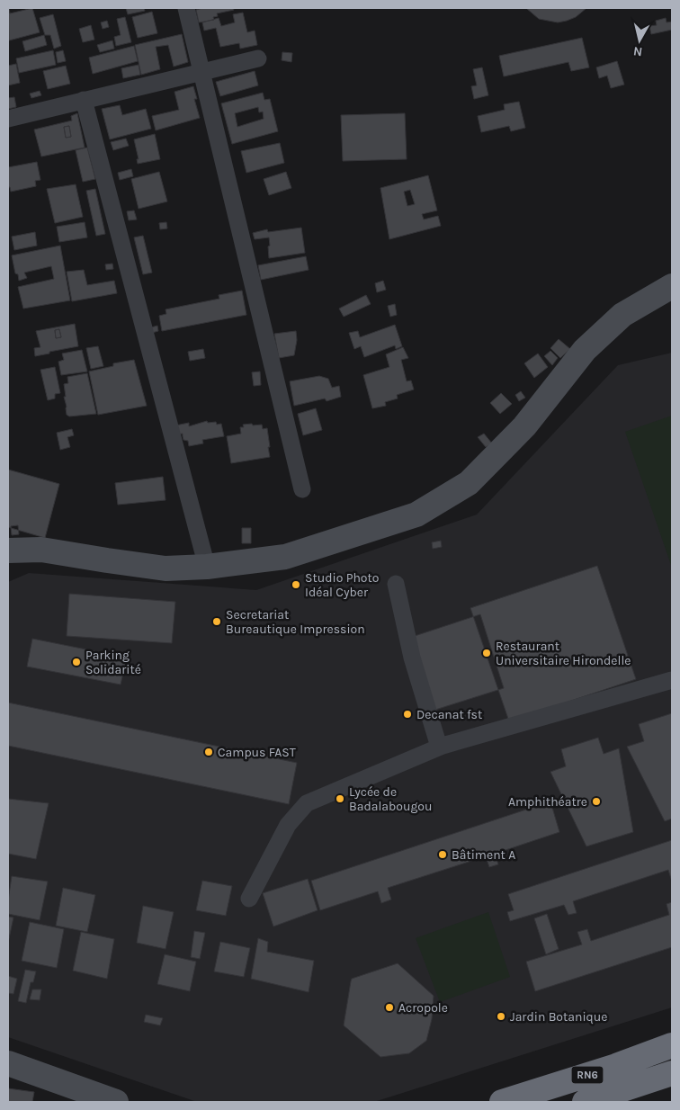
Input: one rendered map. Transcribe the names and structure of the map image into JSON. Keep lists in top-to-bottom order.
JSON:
{
  "streets": {
    "highway": ["RN6"]
  },
  "places": [
    "Studio Photo Idéal Cyber",
    "Secretariat Bureautique Impression",
    "Restaurant Universitaire Hirondelle",
    "Parking Solidarité",
    "Decanat fst",
    "Campus FAST",
    "Lycée de Badalabougou",
    "Amphithéatre",
    "Bâtiment A",
    "Acropole",
    "Jardin Botanique"
  ],
  "north": "bottom"
}
